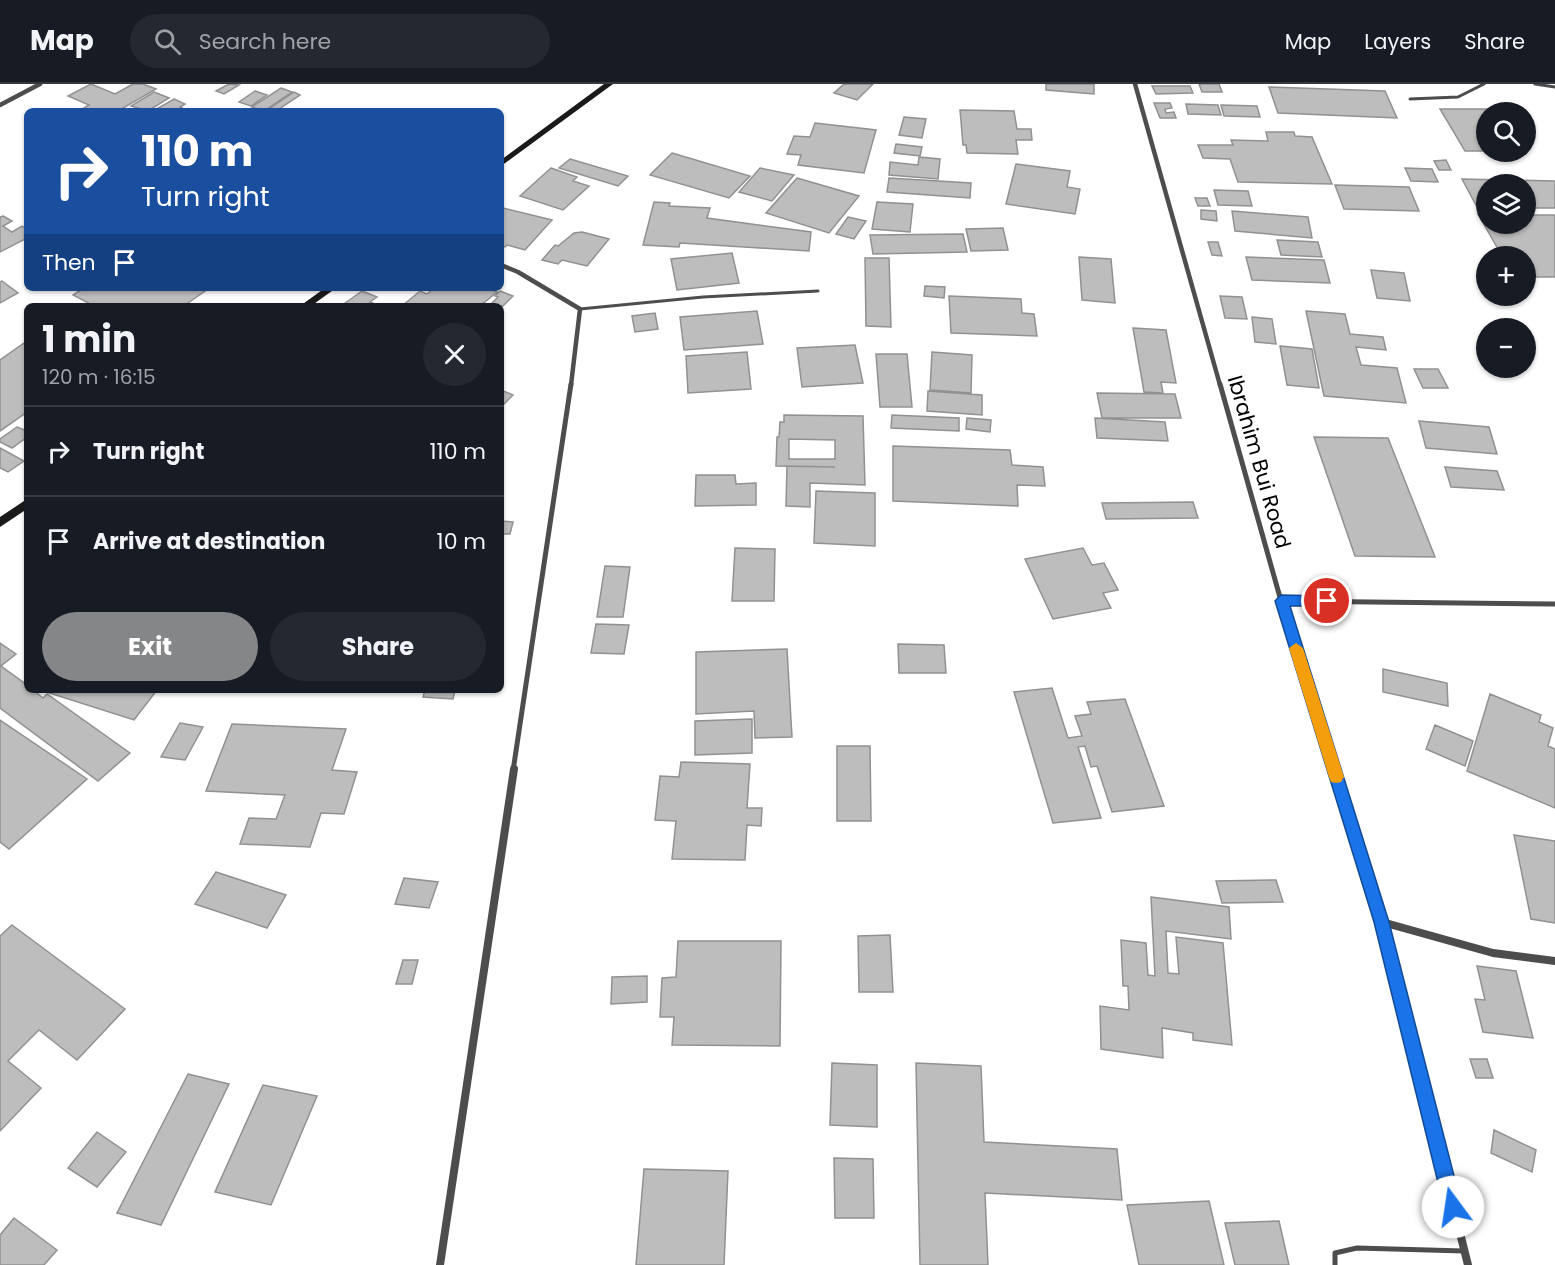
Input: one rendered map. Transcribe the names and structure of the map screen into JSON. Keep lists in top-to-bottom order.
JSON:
{
  "streets": {
    "street": ["Ibrahim Bui Road"]
  },
  "page": {
    "header": "Map",
    "search": "Search here",
    "nav": ["Map", "Layers", "Share"],
    "map_buttons": ["+", "−"],
    "turn": ["110 m", "Turn right"],
    "then": "Then",
    "heading": ["1 min", "120 m · 16:15"],
    "list": [
      {
        "name": "Turn right",
        "value": "110 m"
      },
      {
        "name": "Arrive at destination",
        "value": "10 m"
      }
    ],
    "buttons": ["Exit", "Share"]
  }
}
